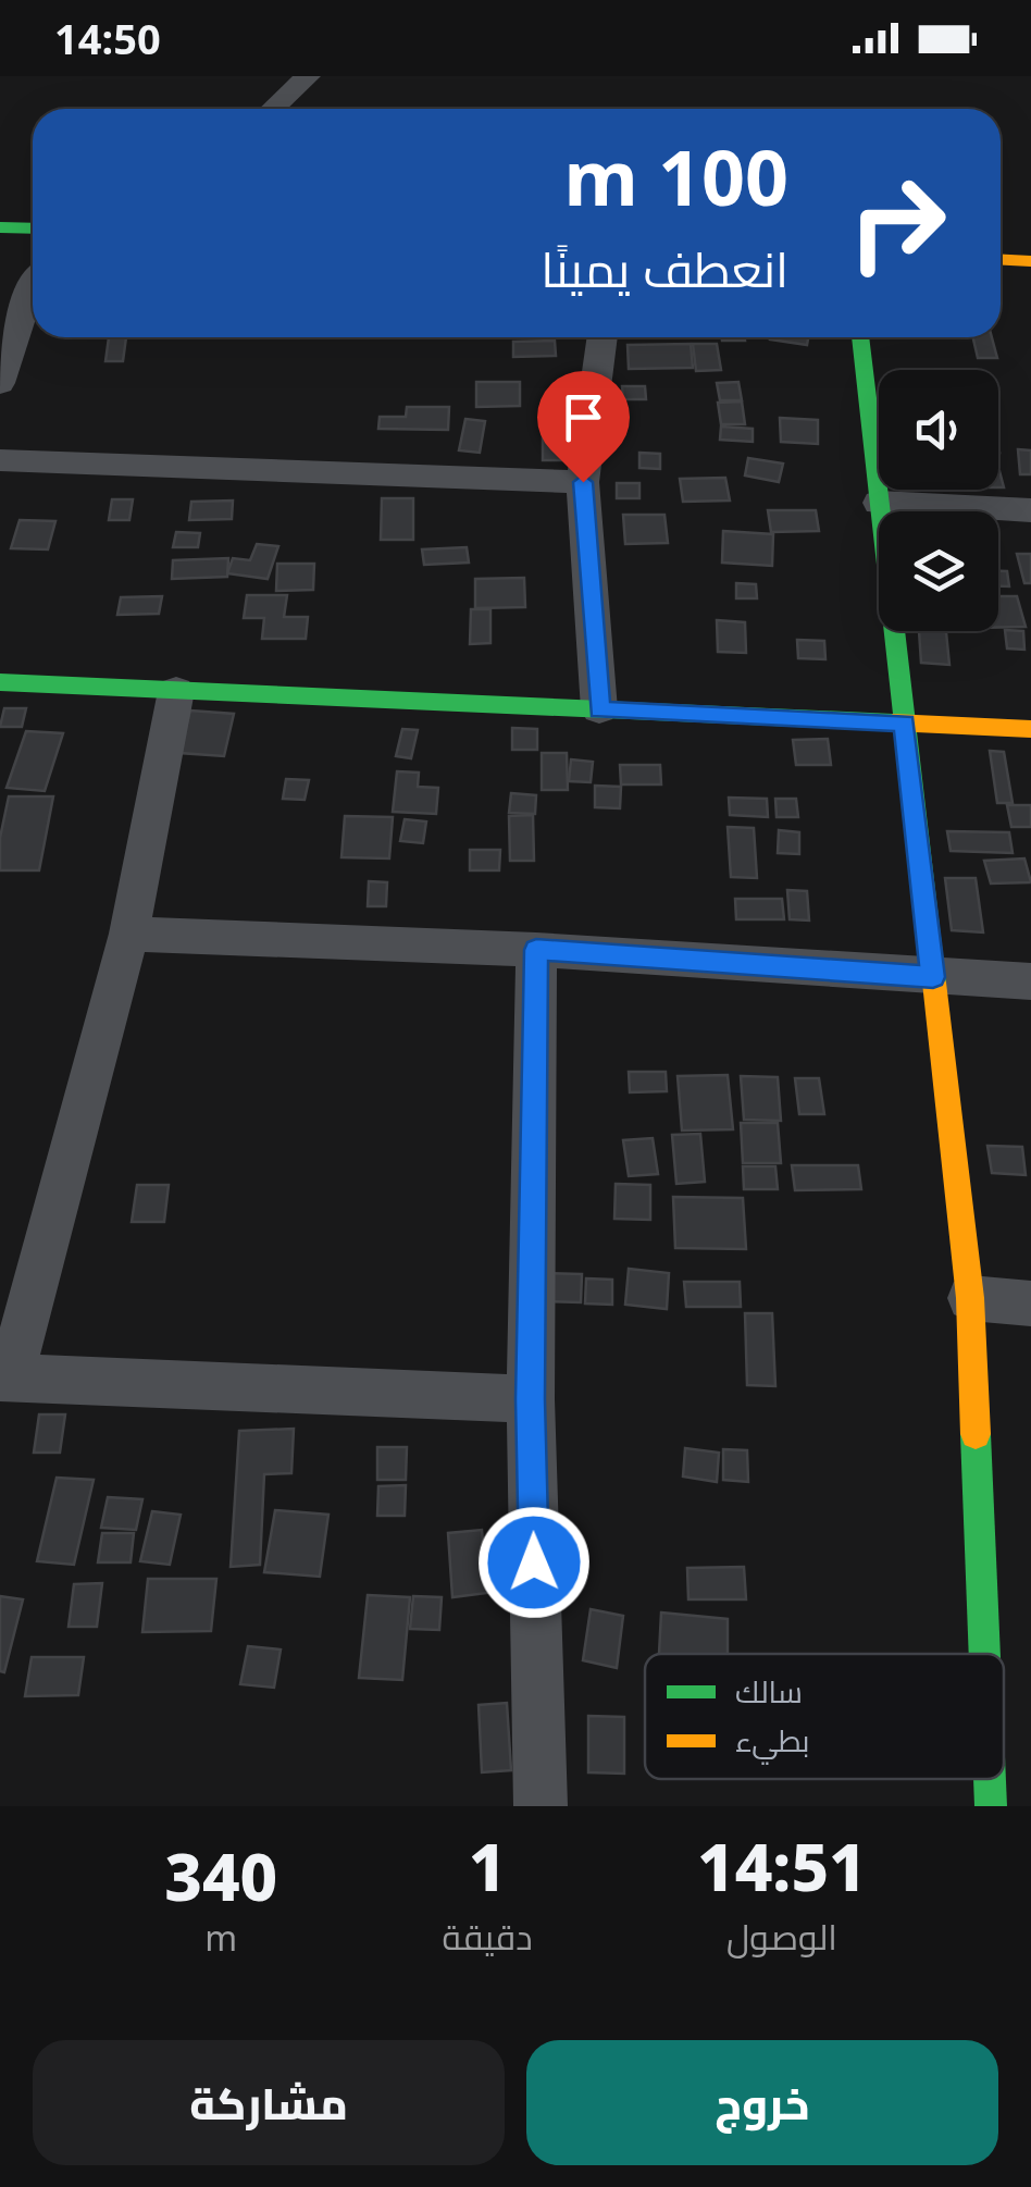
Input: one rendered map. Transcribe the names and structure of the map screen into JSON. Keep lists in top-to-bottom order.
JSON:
{
  "legend": ["سالك", "بطيء"],
  "page": {
    "status": "14:50",
    "turn": ["100 m", "انعطف يمينًا"],
    "eta": [
      "14:51",
      "الوصول",
      "1",
      "دقيقة",
      "340",
      "m"
    ],
    "buttons": ["خروج", "مشاركة"]
  }
}
